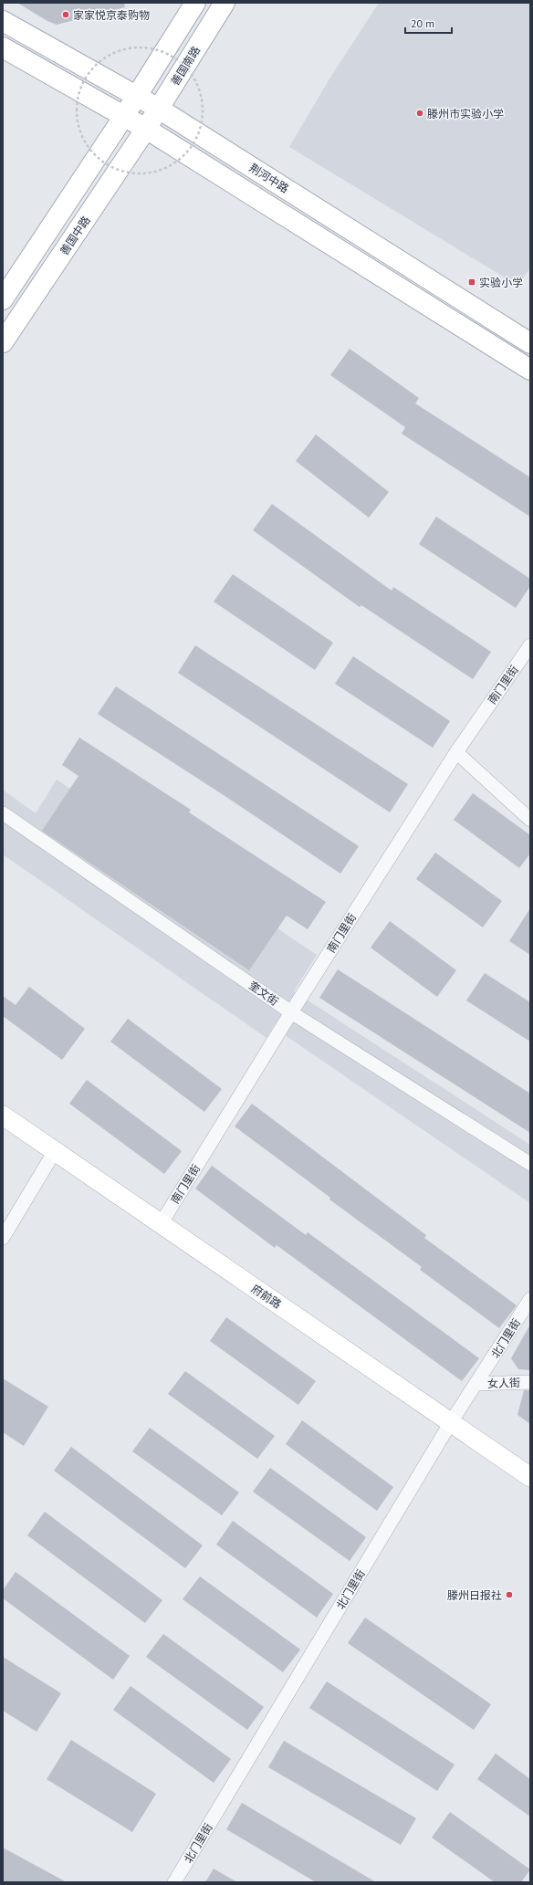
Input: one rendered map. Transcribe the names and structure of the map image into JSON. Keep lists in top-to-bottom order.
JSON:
{
  "streets": {
    "main road": [
      "善国南路",
      "荆河中路",
      "善国中路",
      "府前路"
    ],
    "street": [
      "南门里街",
      "奎文街",
      "北门里街",
      "女人街"
    ]
  },
  "crossings": [
    ["善国南路", "荆河中路"],
    ["善国南路", "善国中路"],
    ["南门里街", "奎文街"],
    ["南门里街", "府前路"],
    ["府前路", "北门里街"],
    ["北门里街", "女人街"]
  ],
  "places": {
    "other": ["家家悦京泰购物", "滕州市实验小学", "滕州日报社"],
    "transit": ["实验小学"]
  },
  "scale_bar": "20 m"
}
